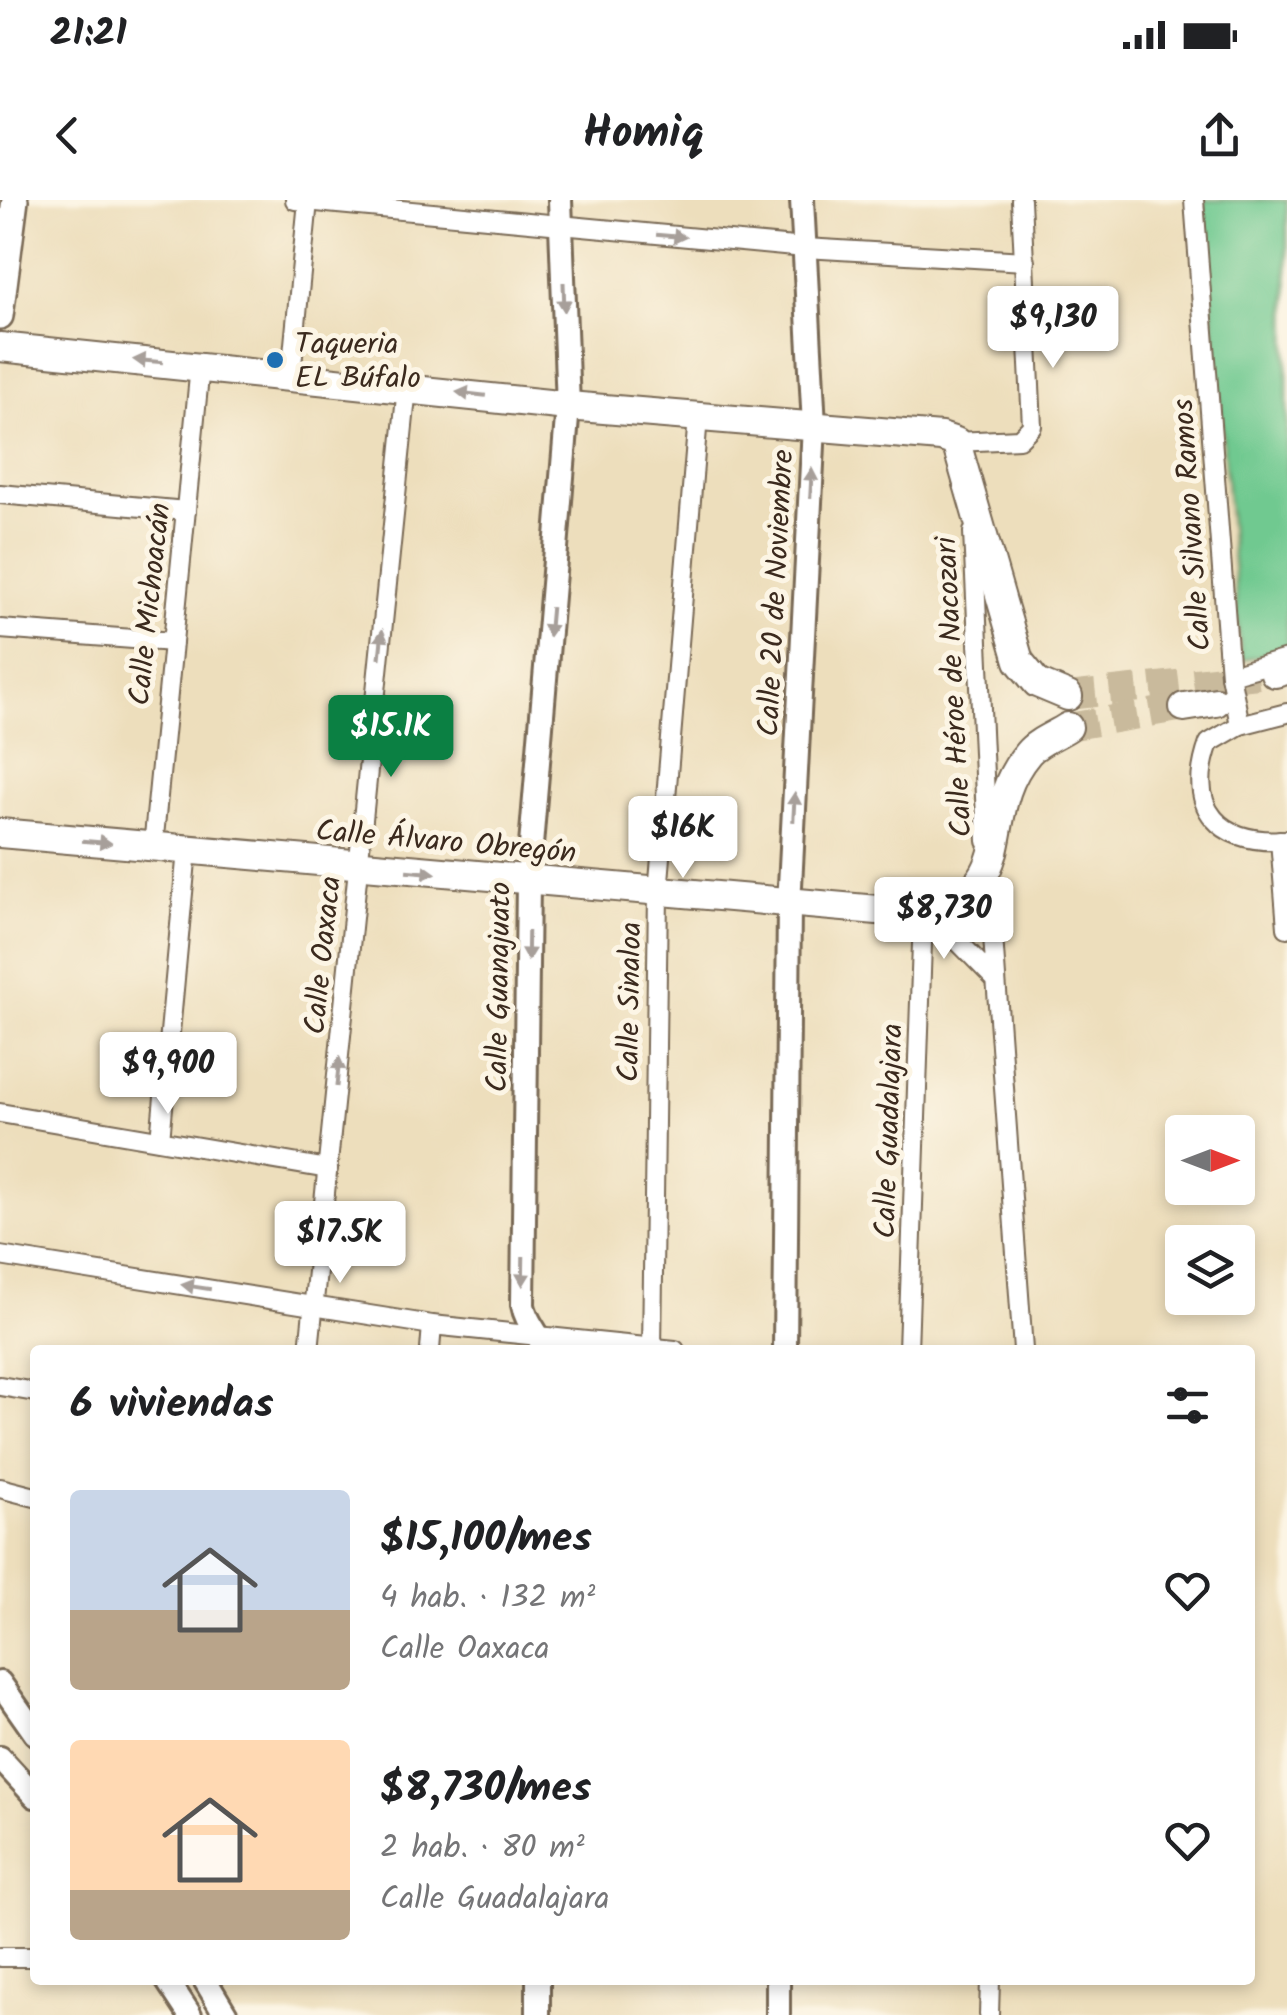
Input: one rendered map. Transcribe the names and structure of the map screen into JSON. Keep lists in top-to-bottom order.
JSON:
{
  "streets": {
    "main road": ["Calle Álvaro Obregón"],
    "street": [
      "Calle Silvano Ramos",
      "Calle 20 de Noviembre",
      "Calle Michoacán",
      "Calle Héroe de Nacozari",
      "Calle Oaxaca",
      "Calle Guanajuato",
      "Calle Sinaloa",
      "Calle Guadalajara"
    ]
  },
  "crossings": [
    ["Calle 20 de Noviembre", "Calle Álvaro Obregón"],
    ["Calle Michoacán", "Calle Álvaro Obregón"],
    ["Calle Álvaro Obregón", "Calle Oaxaca"],
    ["Calle Álvaro Obregón", "Calle Guanajuato"],
    ["Calle Álvaro Obregón", "Calle Sinaloa"],
    ["Calle Álvaro Obregón", "Calle Guadalajara"]
  ],
  "one_way": ["Calle 20 de Noviembre", "Calle Oaxaca", "Calle Guanajuato"],
  "places": ["Taqueria EL Búfalo"],
  "north": "right",
  "page": {
    "status": "21:21",
    "header": "Homiq",
    "price": [
      "$9,130",
      "$15.1K",
      "$16K",
      "$8,730",
      "$9,900",
      "$17.5K"
    ],
    "heading": "6 viviendas",
    "list": [
      {
        "name": "$15,100/mes",
        "note": "4 hab. · 132 m² · Calle Oaxaca"
      },
      {
        "name": "$8,730/mes",
        "note": "2 hab. · 80 m² · Calle Guadalajara"
      }
    ]
  }
}
